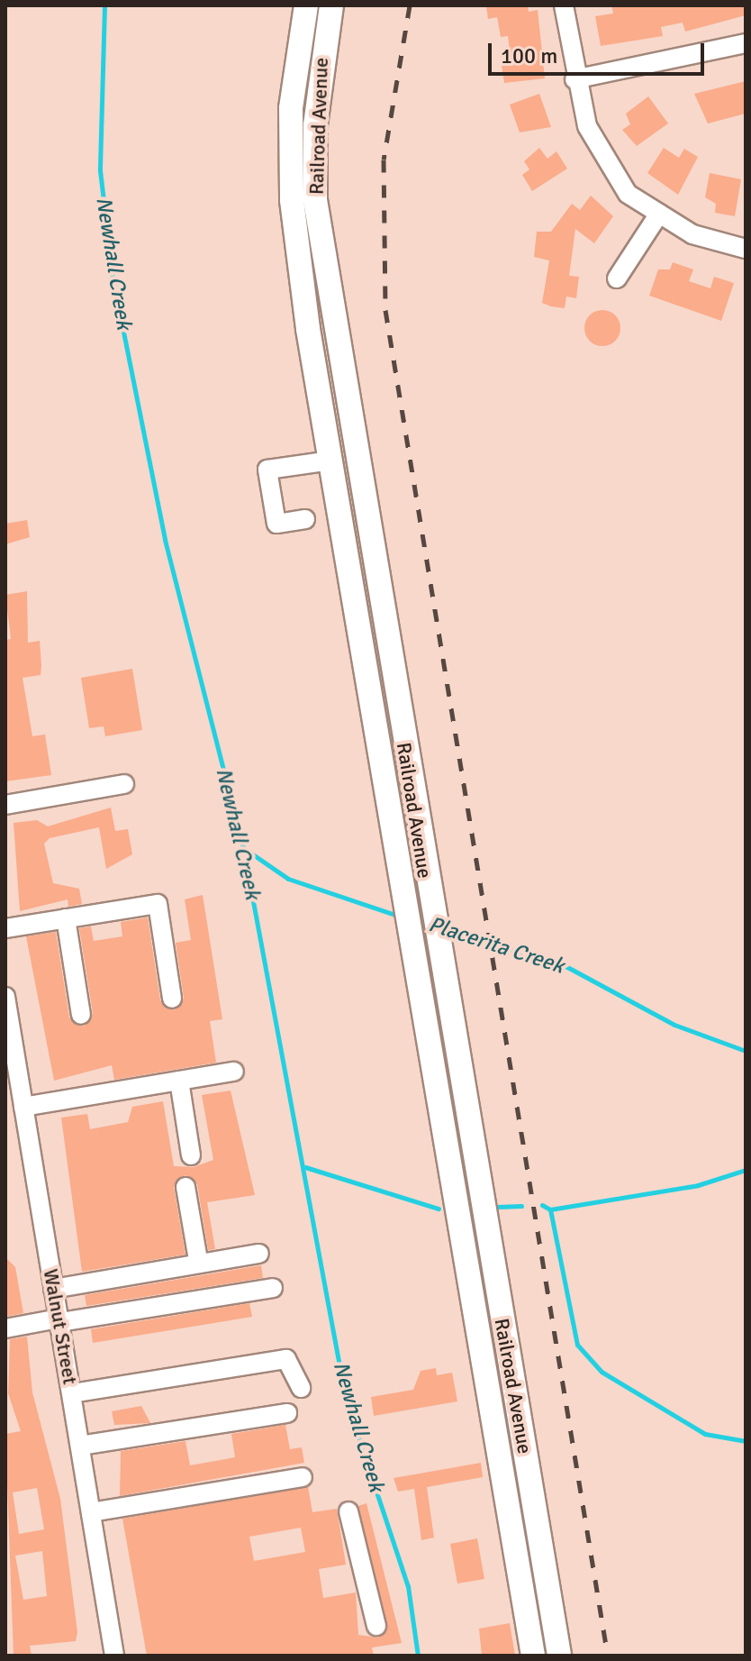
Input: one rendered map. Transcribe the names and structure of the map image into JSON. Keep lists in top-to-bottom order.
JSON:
{
  "streets": {
    "main road": ["Railroad Avenue"],
    "street": ["Walnut Street"]
  },
  "water": ["Newhall Creek", "Placerita Creek"],
  "scale_bar": "100 m"
}
